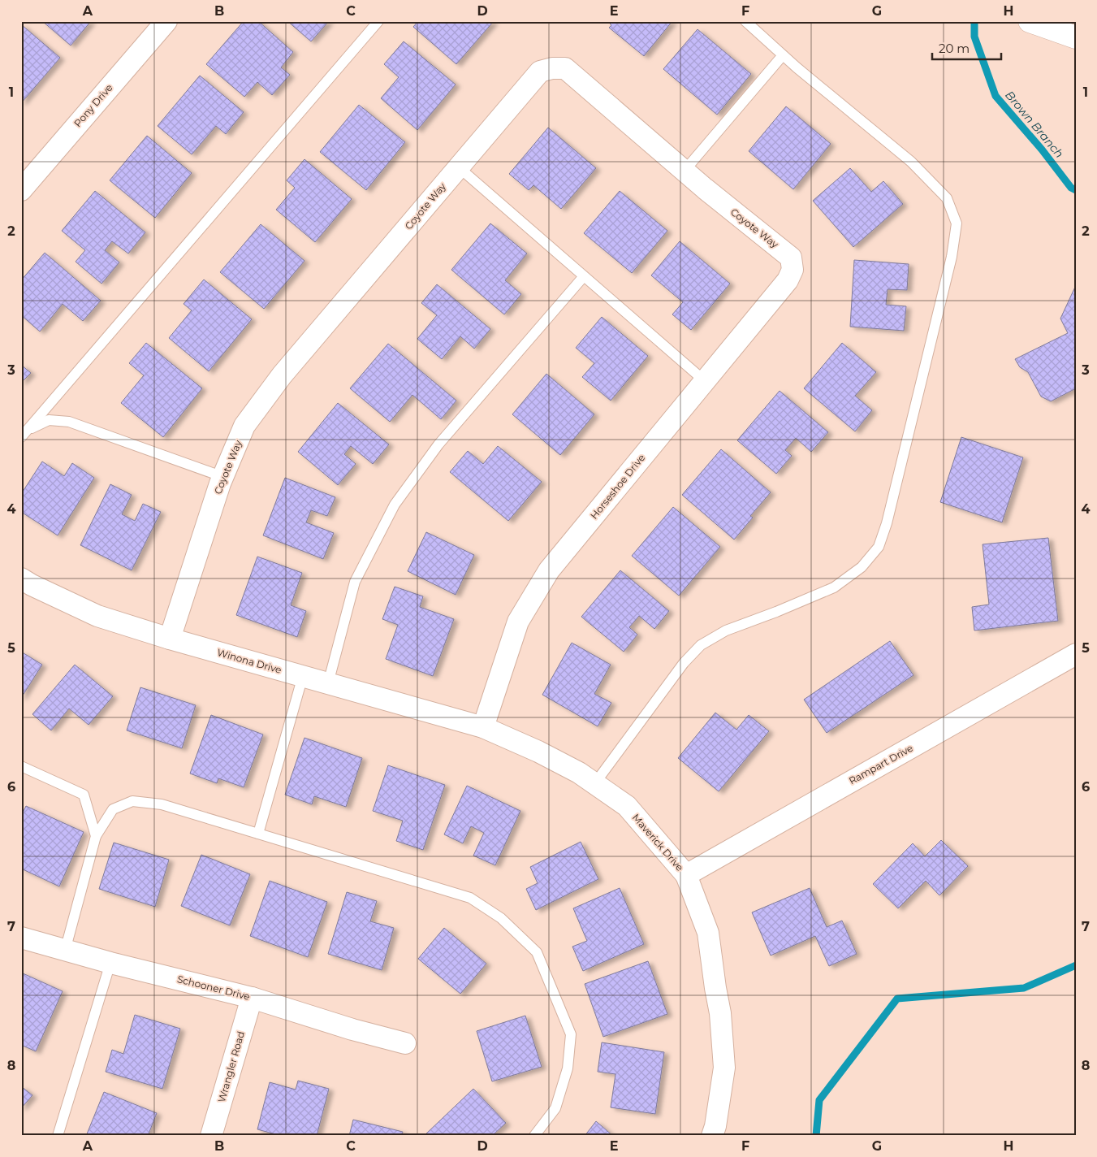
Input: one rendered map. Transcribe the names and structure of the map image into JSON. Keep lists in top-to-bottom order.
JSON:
{
  "streets": {
    "street": [
      "Pony Drive",
      "Coyote Way",
      "Horseshoe Drive",
      "Winona Drive",
      "Rampart Drive",
      "Maverick Drive",
      "Schooner Drive",
      "Wrangler Road"
    ]
  },
  "crossings": [
    ["Coyote Way", "Horseshoe Drive"],
    ["Coyote Way", "Winona Drive"],
    ["Horseshoe Drive", "Winona Drive"],
    ["Horseshoe Drive", "Maverick Drive"],
    ["Winona Drive", "Maverick Drive"],
    ["Rampart Drive", "Maverick Drive"],
    ["Schooner Drive", "Wrangler Road"]
  ],
  "water": ["Brown Branch"],
  "scale_bar": "20 m",
  "grid": {
    "columns": [
      "A",
      "B",
      "C",
      "D",
      "E",
      "F",
      "G",
      "H"
    ],
    "rows": [
      "1",
      "2",
      "3",
      "4",
      "5",
      "6",
      "7",
      "8"
    ]
  }
}
